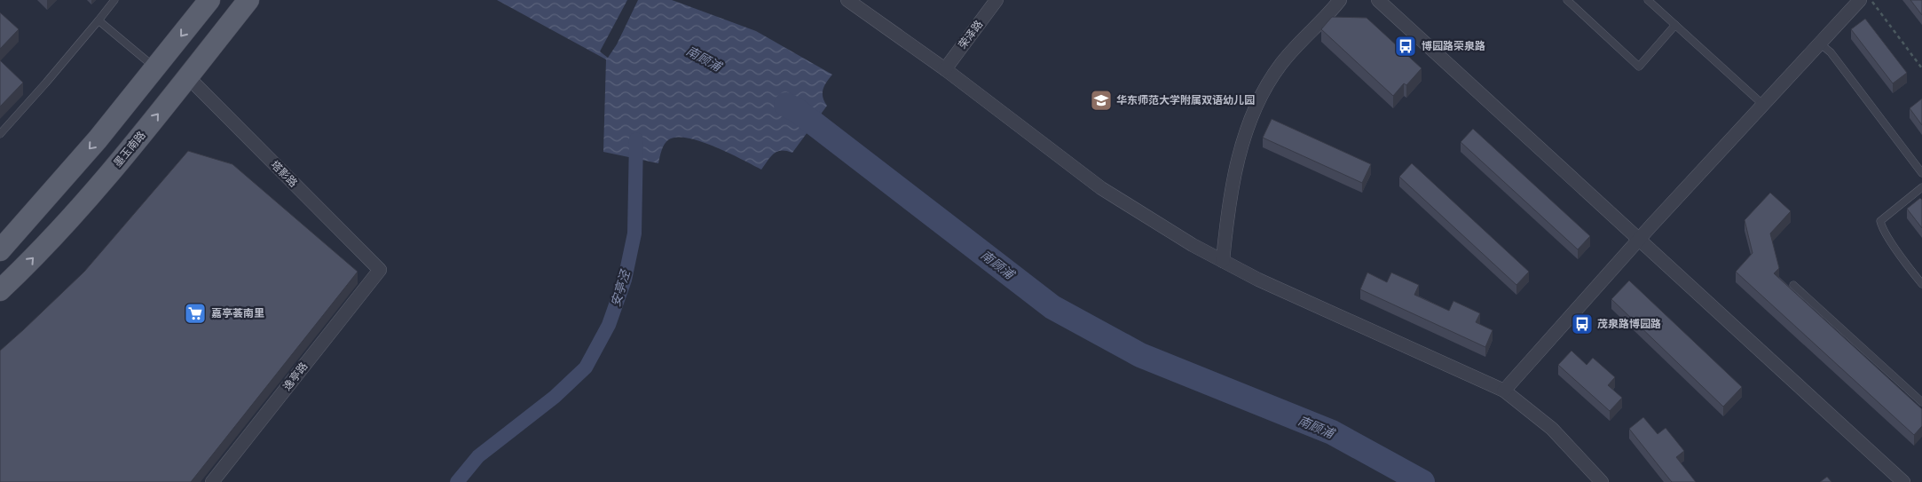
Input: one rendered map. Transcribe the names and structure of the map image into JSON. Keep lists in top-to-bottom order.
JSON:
{
  "streets": {
    "main road": ["墨玉南路"],
    "street": ["荣泽路", "塔影路", "逸亭路"]
  },
  "crossings": [
    ["墨玉南路", "塔影路"],
    ["塔影路", "逸亭路"]
  ],
  "water": ["南顾浦", "安亭泾"],
  "places": {
    "bus stop": ["博园路荣泉路", "茂泉路博园路"],
    "school or university": ["华东师范大学附属双语幼儿园"],
    "supermarket": ["嘉亭荟南里"]
  }
}
